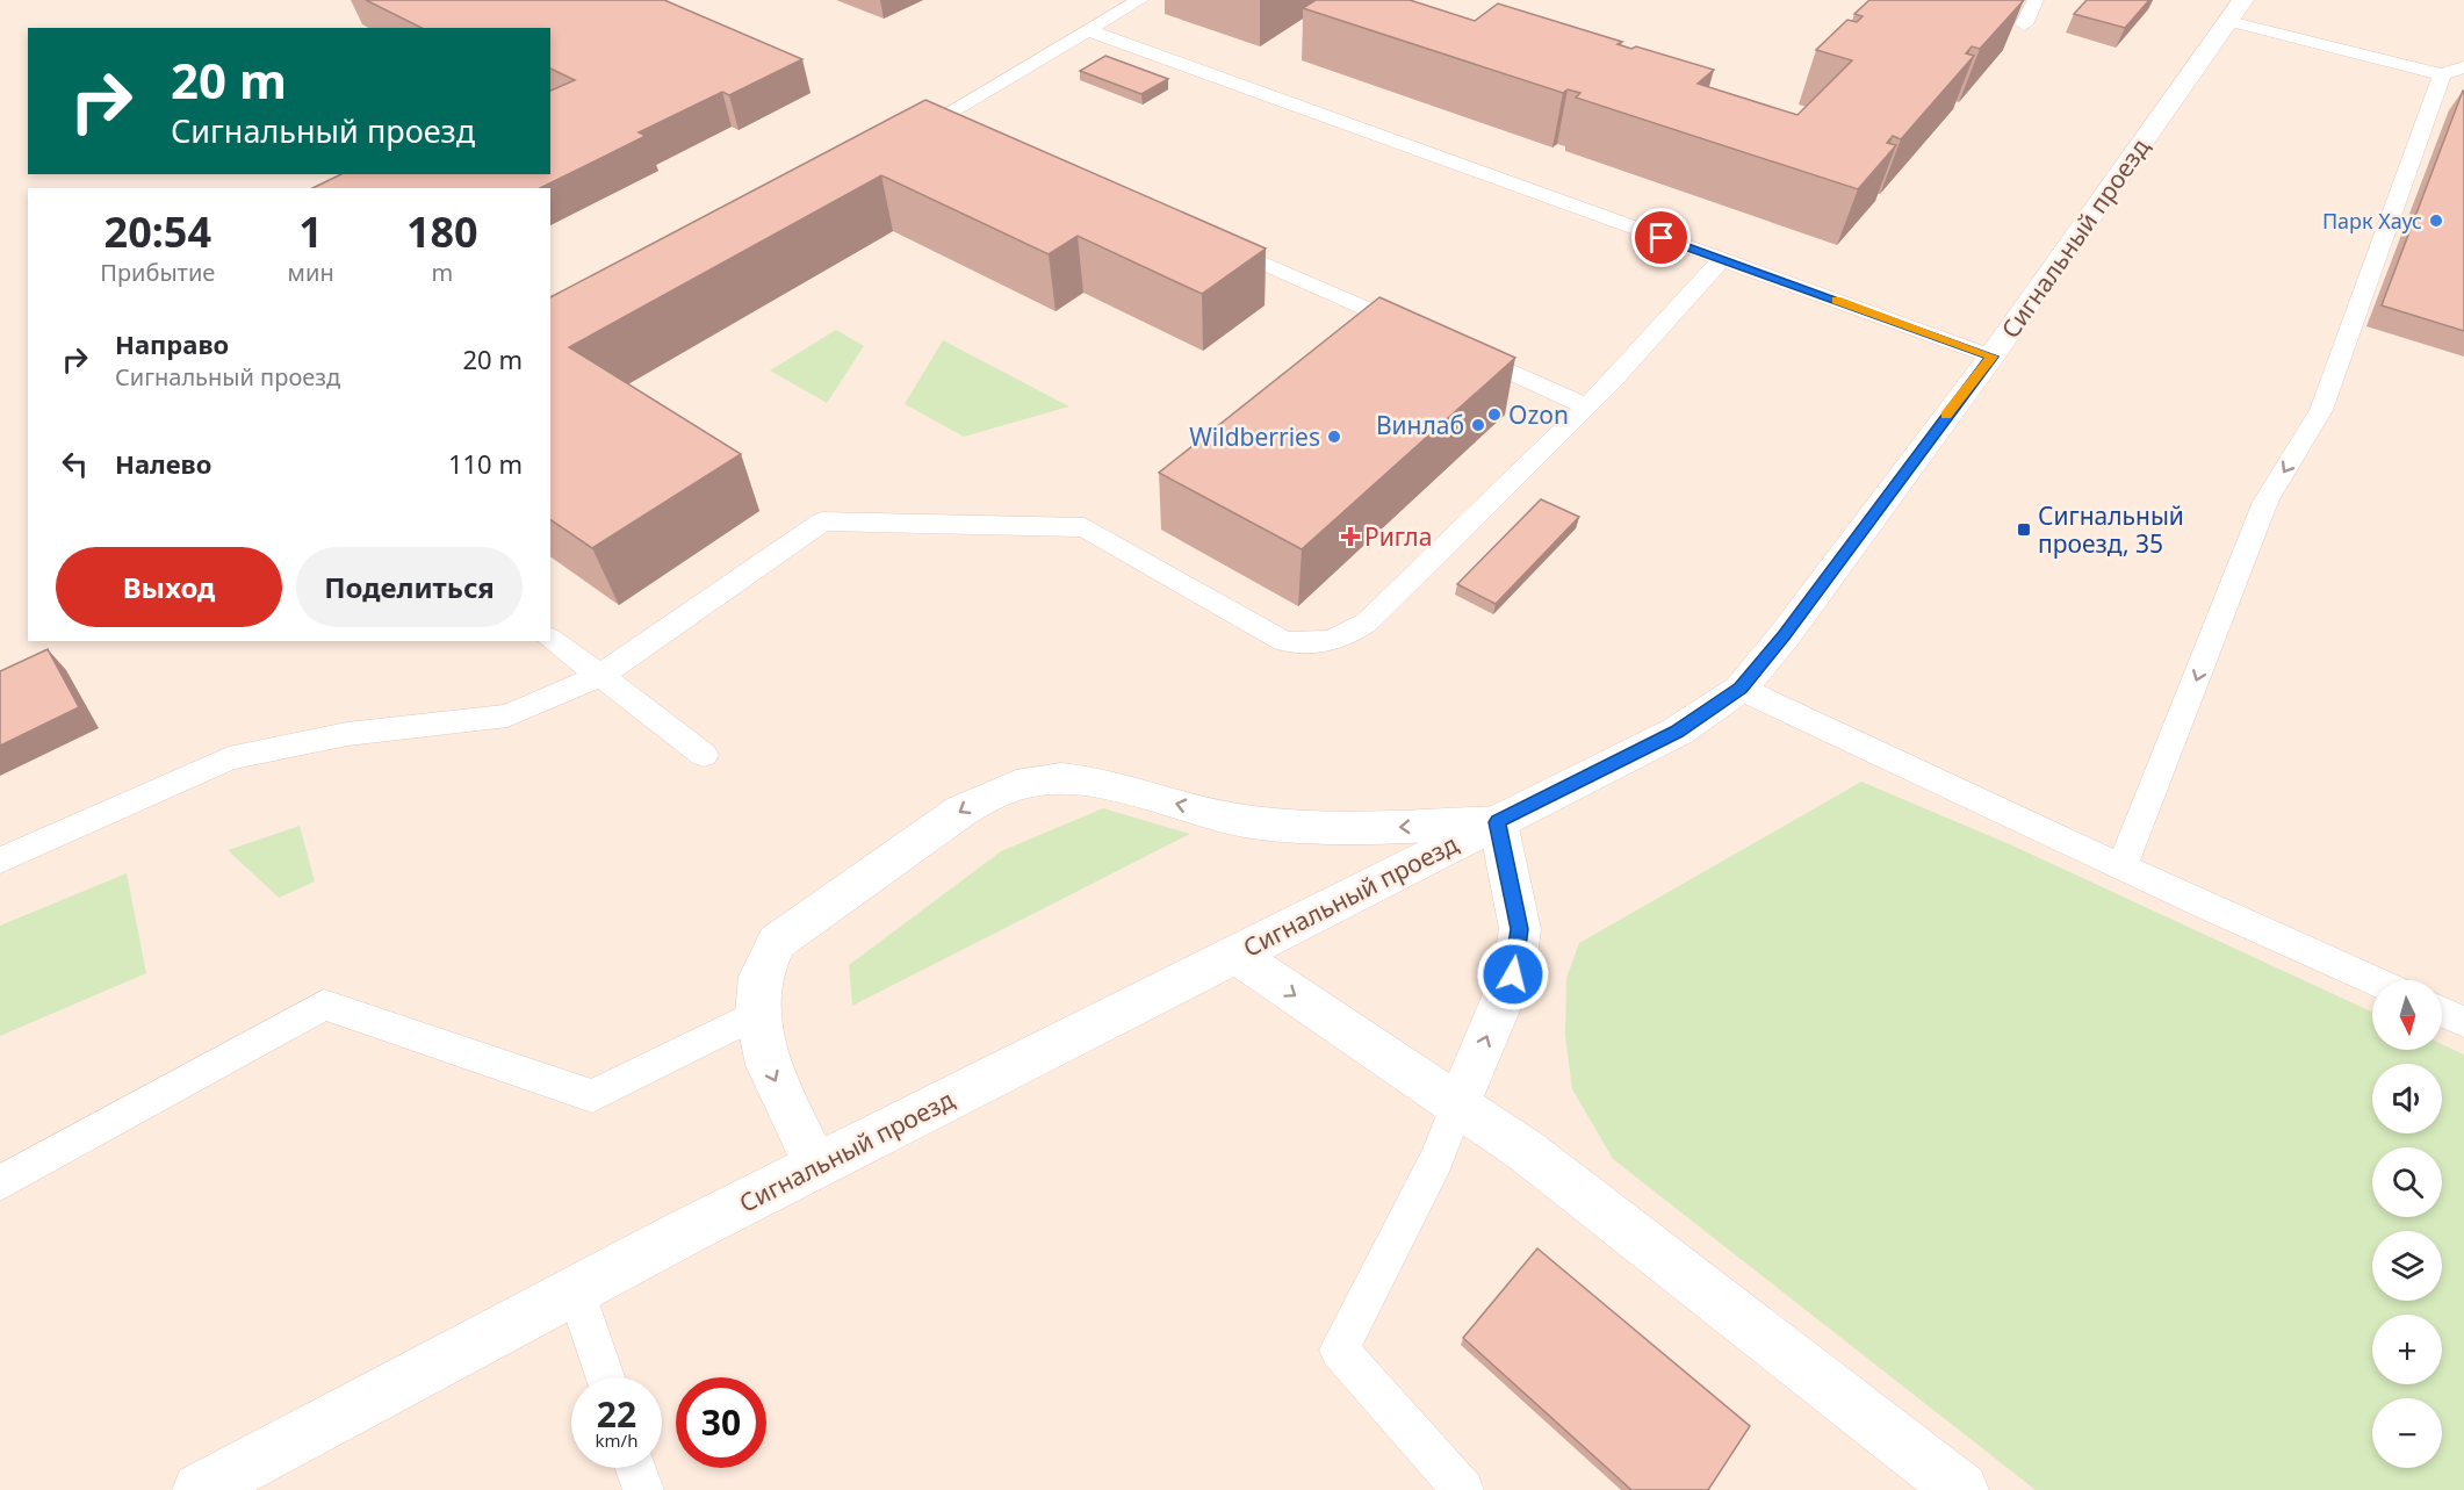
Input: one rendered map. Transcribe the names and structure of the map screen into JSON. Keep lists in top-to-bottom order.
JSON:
{
  "streets": {
    "main road": ["Сигнальный проезд"]
  },
  "places": {
    "other": [
      "Парк Хаус",
      "Ozon",
      "Винлаб",
      "Wildberries"
    ],
    "transit": ["Сигнальный проезд, 35"],
    "health": ["Ригла"]
  },
  "north": "bottom",
  "page": {
    "turn": ["20 m", "Сигнальный проезд"],
    "eta": [
      "20:54",
      "Прибытие",
      "1",
      "мин",
      "180",
      "m"
    ],
    "list": [
      {
        "name": "Направо",
        "note": "Сигнальный проезд",
        "value": "20 m"
      },
      {
        "name": "Налево",
        "value": "110 m"
      }
    ],
    "buttons": ["Выход", "Поделиться"],
    "map_buttons": ["+", "−"],
    "speed": "22 km/h",
    "limit": "30"
  }
}
